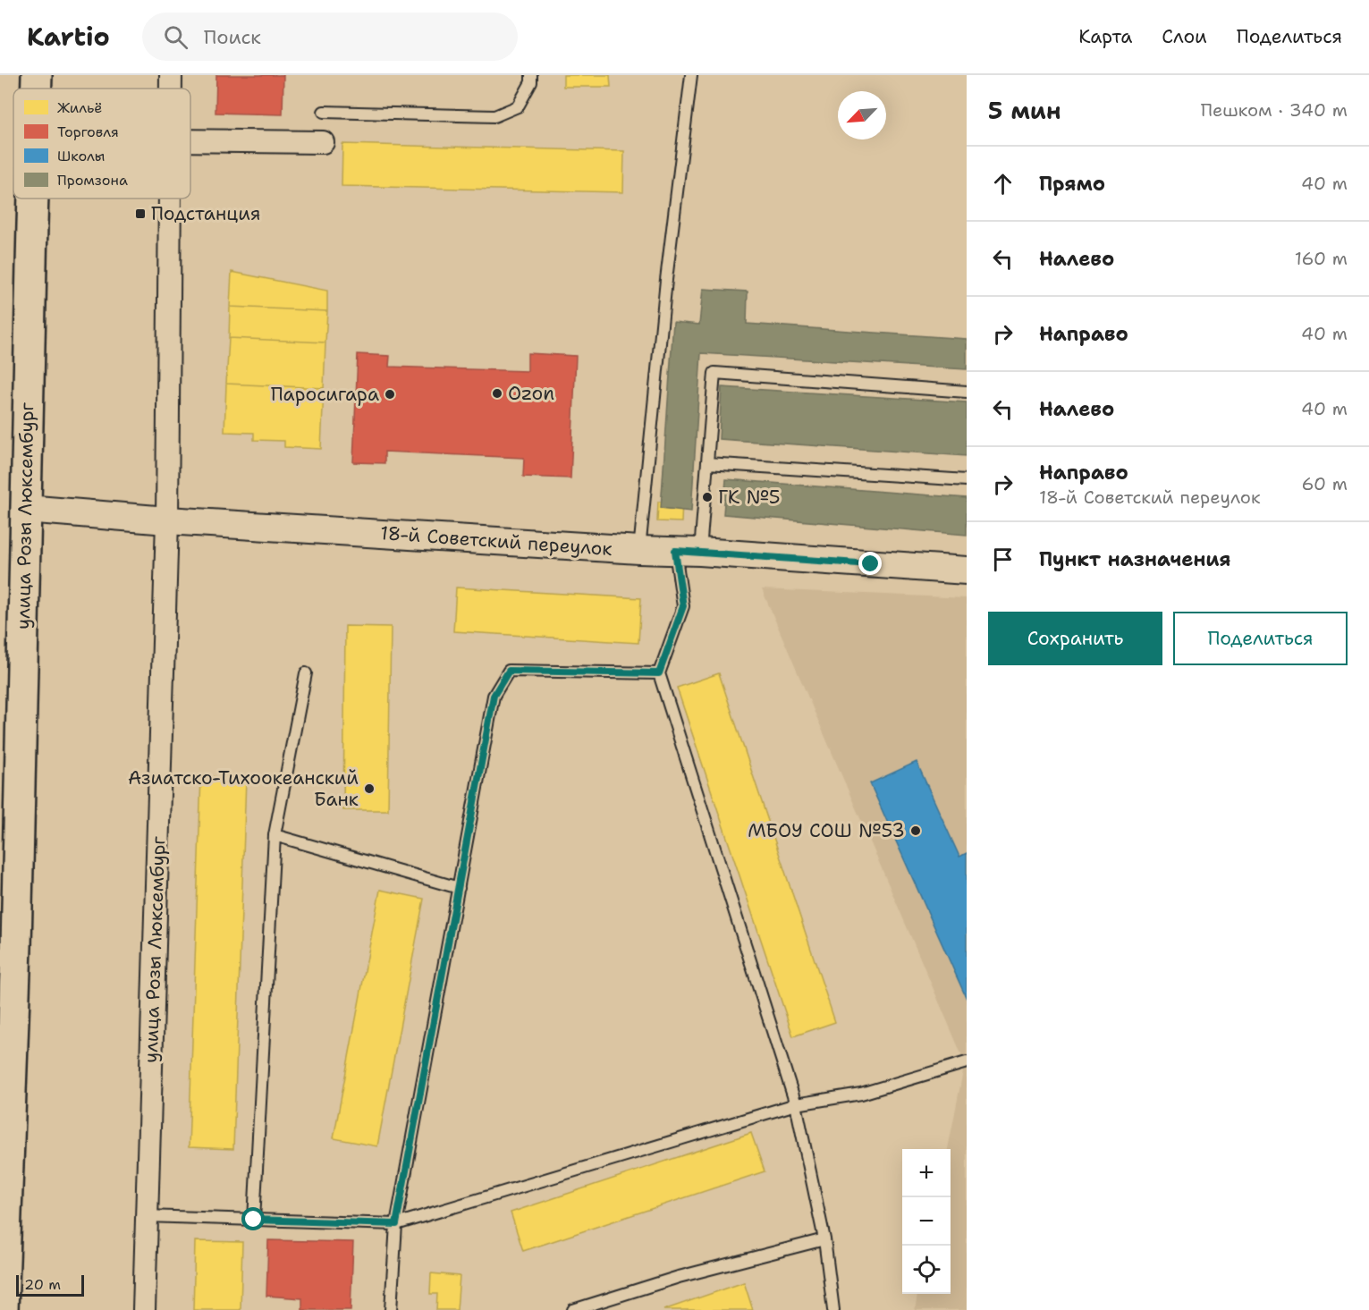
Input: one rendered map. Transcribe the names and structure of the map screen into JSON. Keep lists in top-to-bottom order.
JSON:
{
  "streets": {
    "main road": ["улица Розы Люксембург"],
    "street": ["18-й Советский переулок"]
  },
  "crossings": [
    ["улица Розы Люксембург", "18-й Советский переулок"]
  ],
  "places": {
    "transit": ["Подстанция"],
    "other": [
      "Ozon",
      "Паросигара",
      "ГК №5",
      "Азиатско-Тихоокеанский Банк",
      "МБОУ СОШ №53"
    ]
  },
  "legend": [
    "Жильё",
    "Торговля",
    "Школы",
    "Промзона"
  ],
  "scale_bar": "20 m",
  "north": "bottom left",
  "page": {
    "header": "Kartio",
    "search": "Поиск",
    "nav": ["Карта", "Слои", "Поделиться"],
    "heading": ["5 мин", "Пешком · 340 m"],
    "list": [
      ["Прямо", "40 m"],
      ["Налево", "160 m"],
      ["Направо", "40 m"],
      ["Налево", "40 m"],
      ["Направо", "18-й Советский переулок", "60 m"],
      "Пункт назначения"
    ],
    "buttons": ["Сохранить", "Поделиться"],
    "map_buttons": ["+", "−"],
    "scale": "20 m"
  }
}
